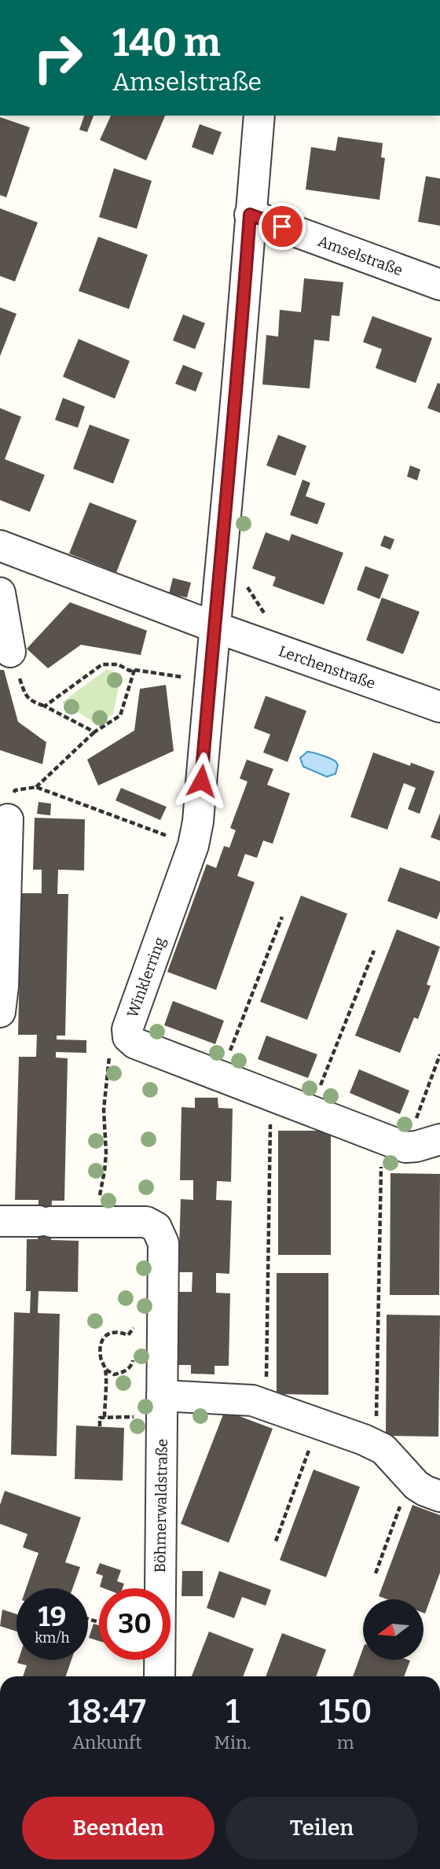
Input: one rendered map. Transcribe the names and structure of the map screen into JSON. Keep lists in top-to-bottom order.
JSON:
{
  "streets": {
    "street": [
      "Amselstraße",
      "Lerchenstraße",
      "Winklerring",
      "Böhmerwaldstraße"
    ]
  },
  "north": "left",
  "page": {
    "turn": ["140 m", "Amselstraße"],
    "speed": "19 km/h",
    "limit": "30",
    "eta": [
      "18:47",
      "Ankunft",
      "1",
      "Min.",
      "150",
      "m"
    ],
    "buttons": ["Beenden", "Teilen"]
  }
}
